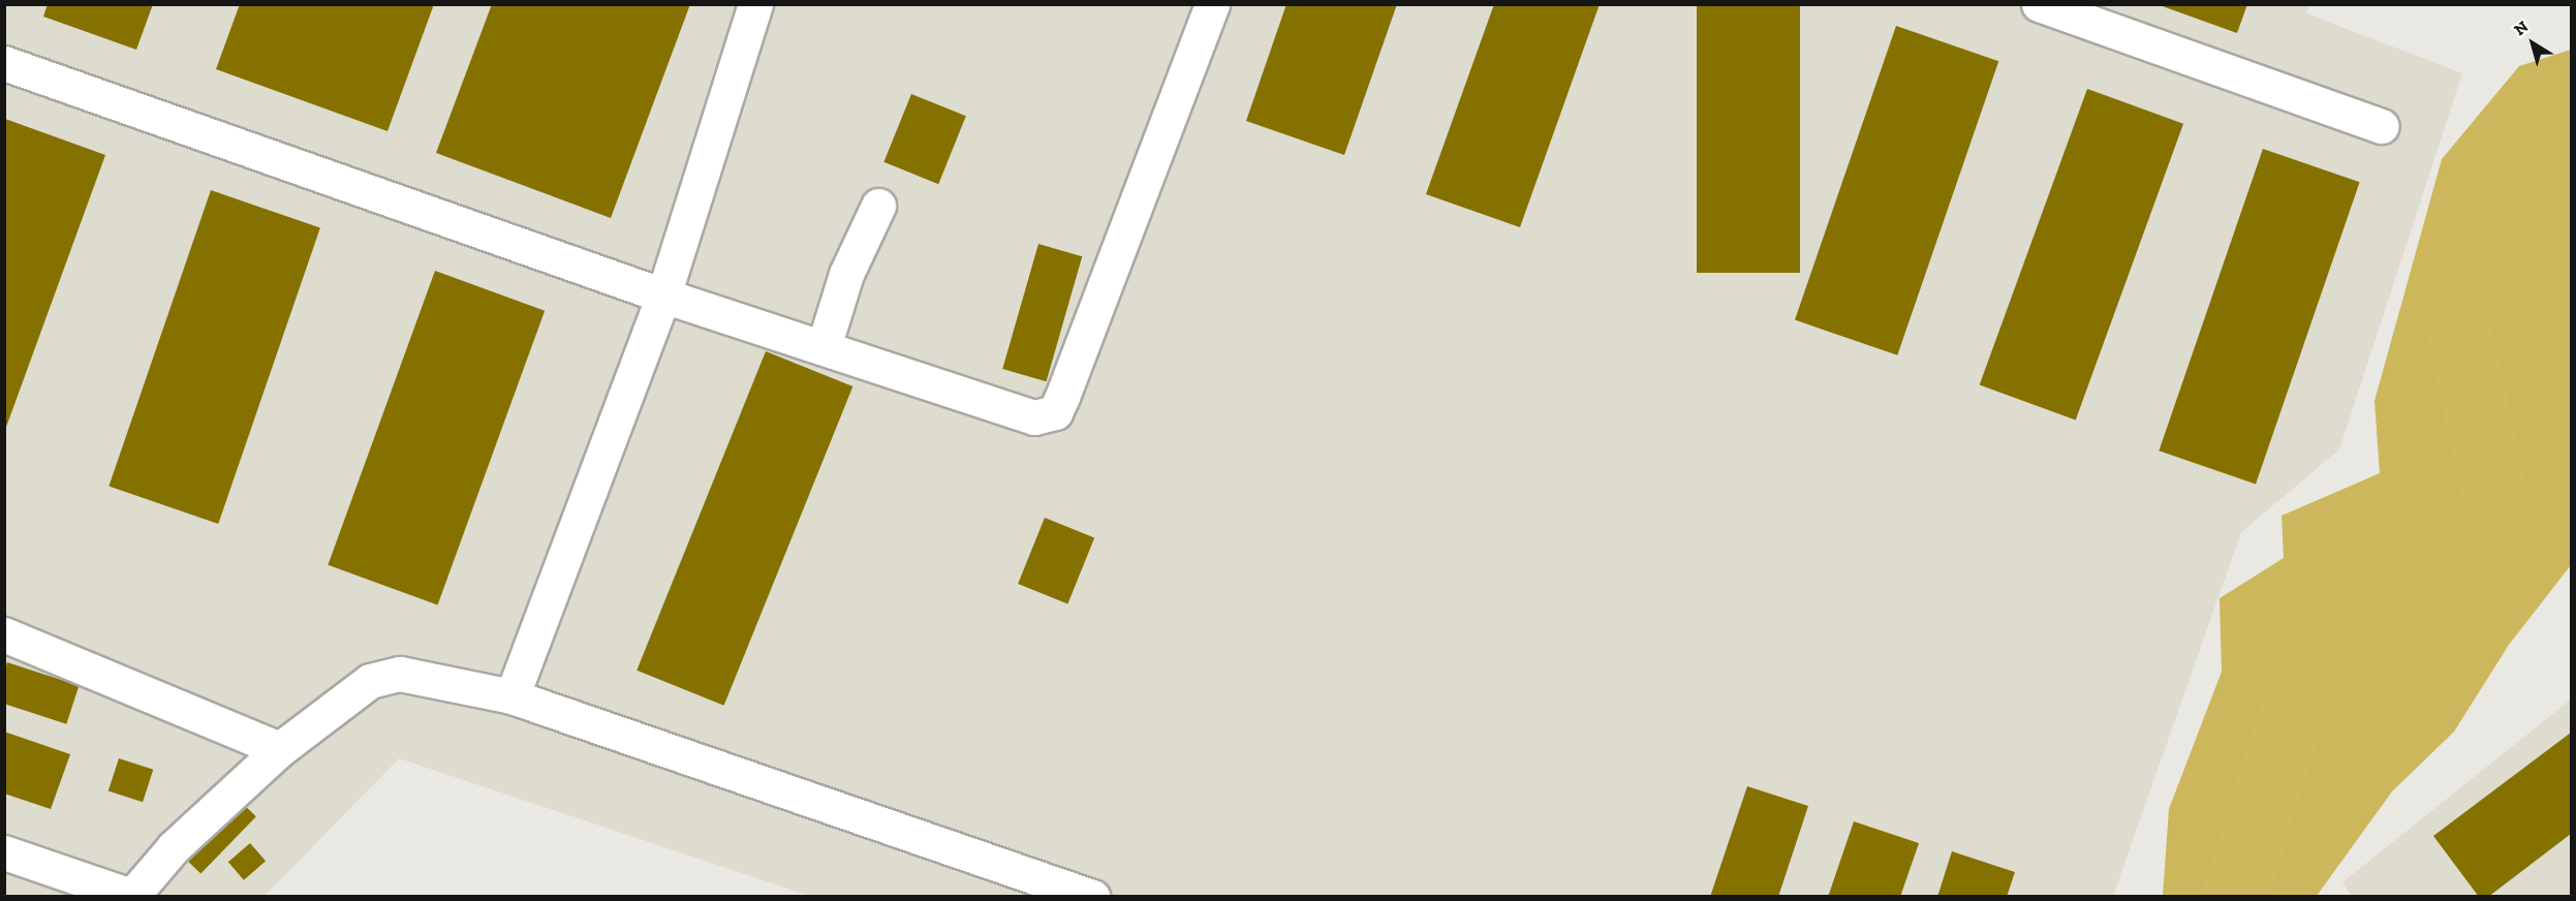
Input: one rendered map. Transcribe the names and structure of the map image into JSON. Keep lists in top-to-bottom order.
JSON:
{
  "north": "top left"
}
